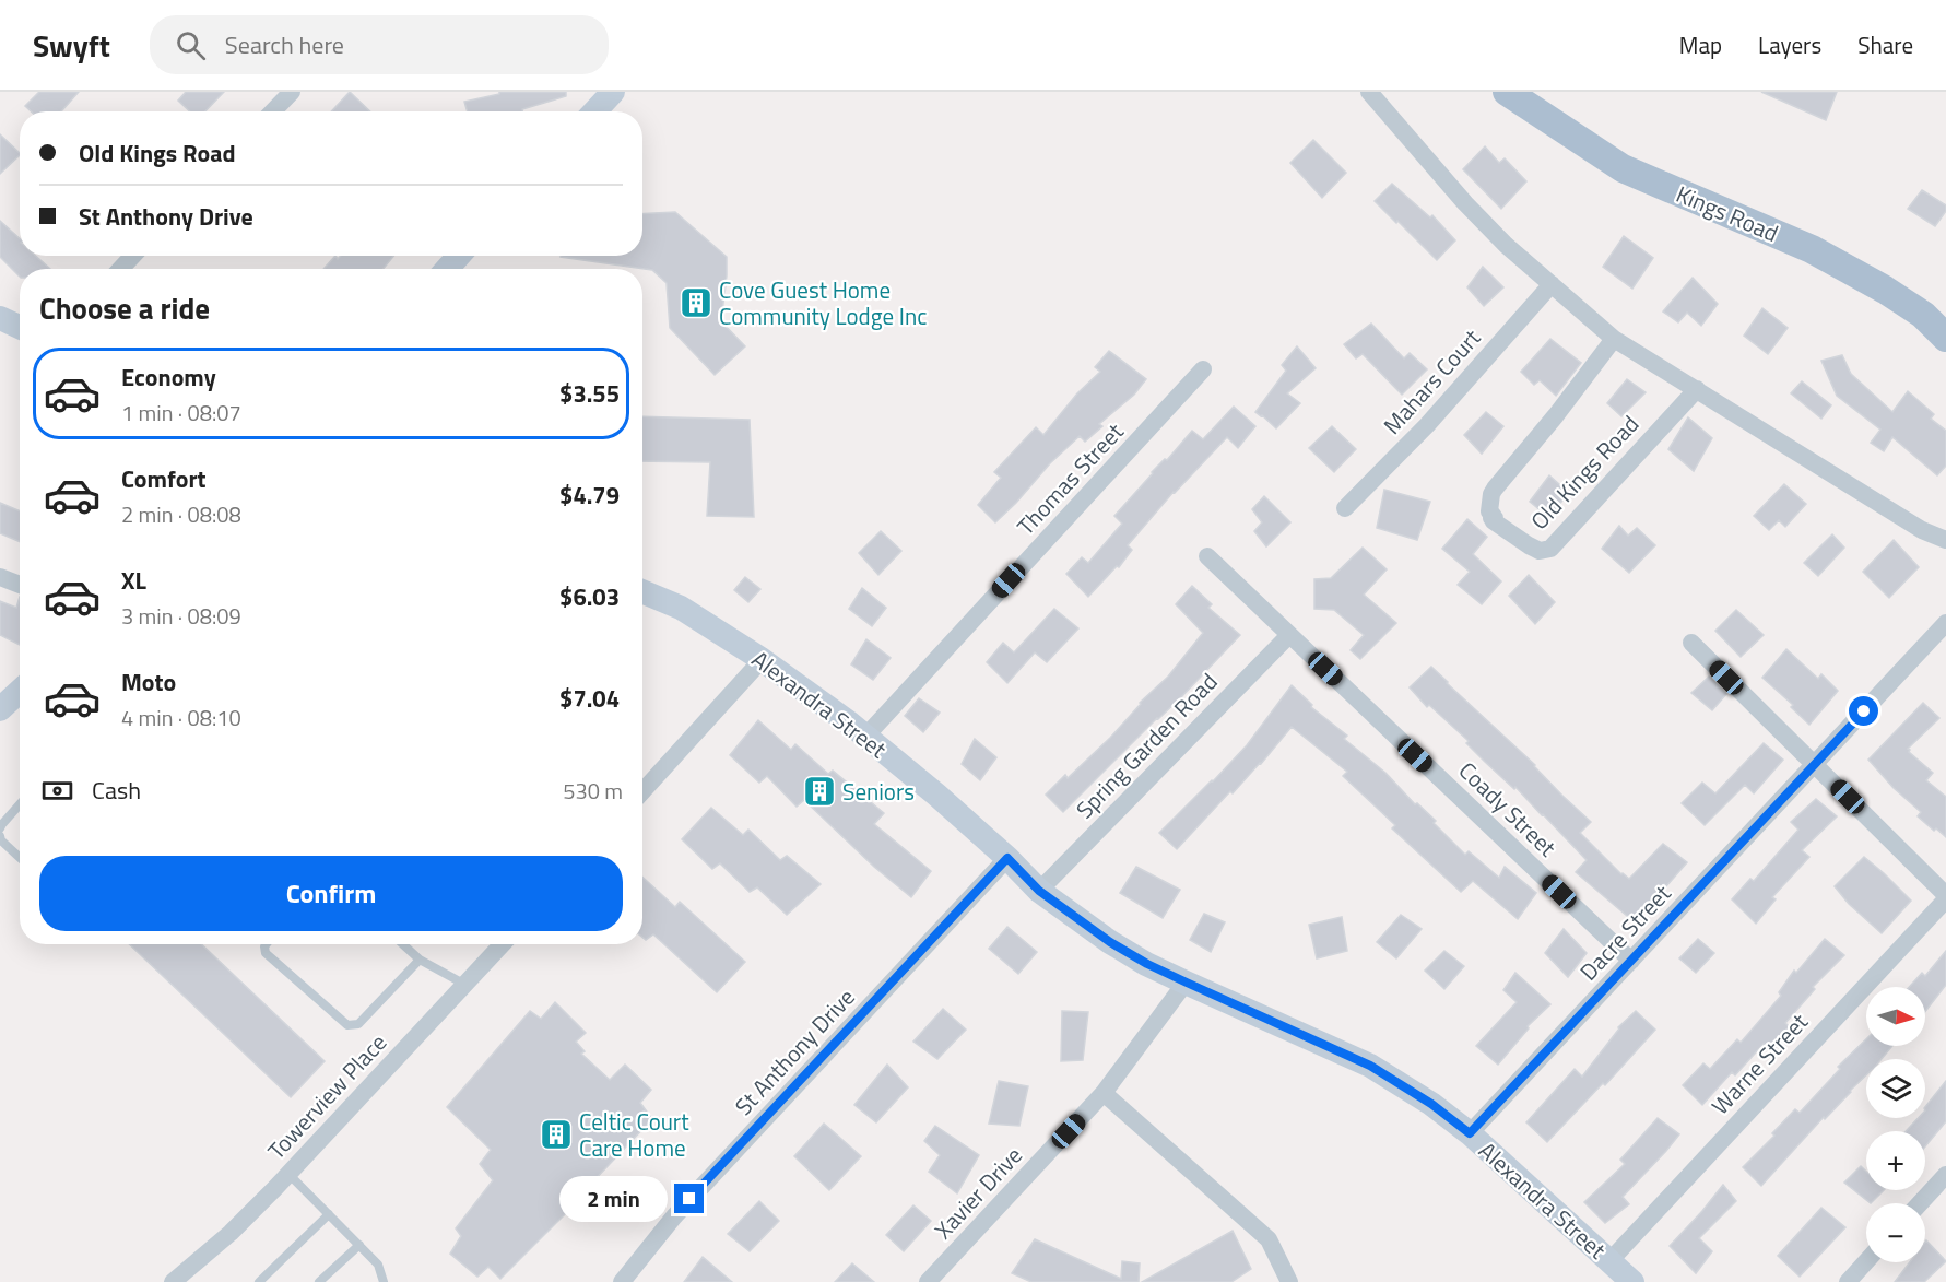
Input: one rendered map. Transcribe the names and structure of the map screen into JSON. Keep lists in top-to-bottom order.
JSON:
{
  "streets": {
    "main road": ["Kings Road", "Alexandra Street"],
    "street": [
      "Mahars Court",
      "Old Kings Road",
      "Thomas Street",
      "Spring Garden Road",
      "Coady Street",
      "Dacre Street",
      "St Anthony Drive",
      "Warne Street",
      "Towerview Place",
      "Xavier Drive"
    ]
  },
  "crossings": [
    ["Thomas Street", "Alexandra Street"],
    ["Alexandra Street", "Spring Garden Road"],
    ["Alexandra Street", "Dacre Street"],
    ["Alexandra Street", "St Anthony Drive"],
    ["Alexandra Street", "Warne Street"],
    ["Alexandra Street", "Xavier Drive"],
    ["Spring Garden Road", "Coady Street"],
    ["Coady Street", "Dacre Street"]
  ],
  "places": {
    "building": ["Cove Guest Home Community Lodge Inc", "Seniors", "Celtic Court Care Home"]
  },
  "north": "right",
  "page": {
    "header": "Swyft",
    "search": "Search here",
    "nav": ["Map", "Layers", "Share"],
    "banner": ["Old Kings Road", "St Anthony Drive"],
    "heading": "Choose a ride",
    "list": [
      {
        "name": "Economy",
        "note": "1 min · 08:07",
        "value": "$3.55"
      },
      {
        "name": "Comfort",
        "note": "2 min · 08:08",
        "value": "$4.79"
      },
      {
        "name": "XL",
        "note": "3 min · 08:09",
        "value": "$6.03"
      },
      {
        "name": "Moto",
        "note": "4 min · 08:10",
        "value": "$7.04"
      }
    ],
    "pay": ["Cash", "530 m"],
    "buttons": "Confirm",
    "map_buttons": ["+", "−"],
    "bubble": "2 min"
  }
}
